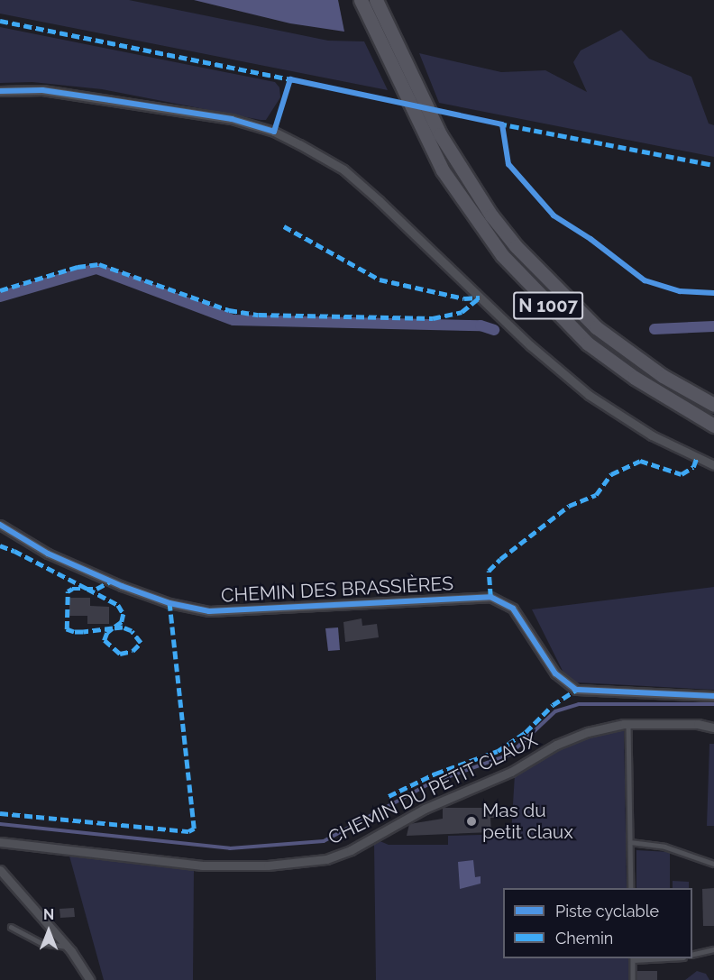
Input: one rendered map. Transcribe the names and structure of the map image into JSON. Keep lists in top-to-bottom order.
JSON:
{
  "streets": {
    "highway": ["N 1007"],
    "street": ["CHEMIN DES BRASSIÈRES", "CHEMIN DU PETIT CLAUX"]
  },
  "places": ["Mas du petit claux"],
  "legend": ["Piste cyclable", "Chemin"],
  "north": "top"
}
